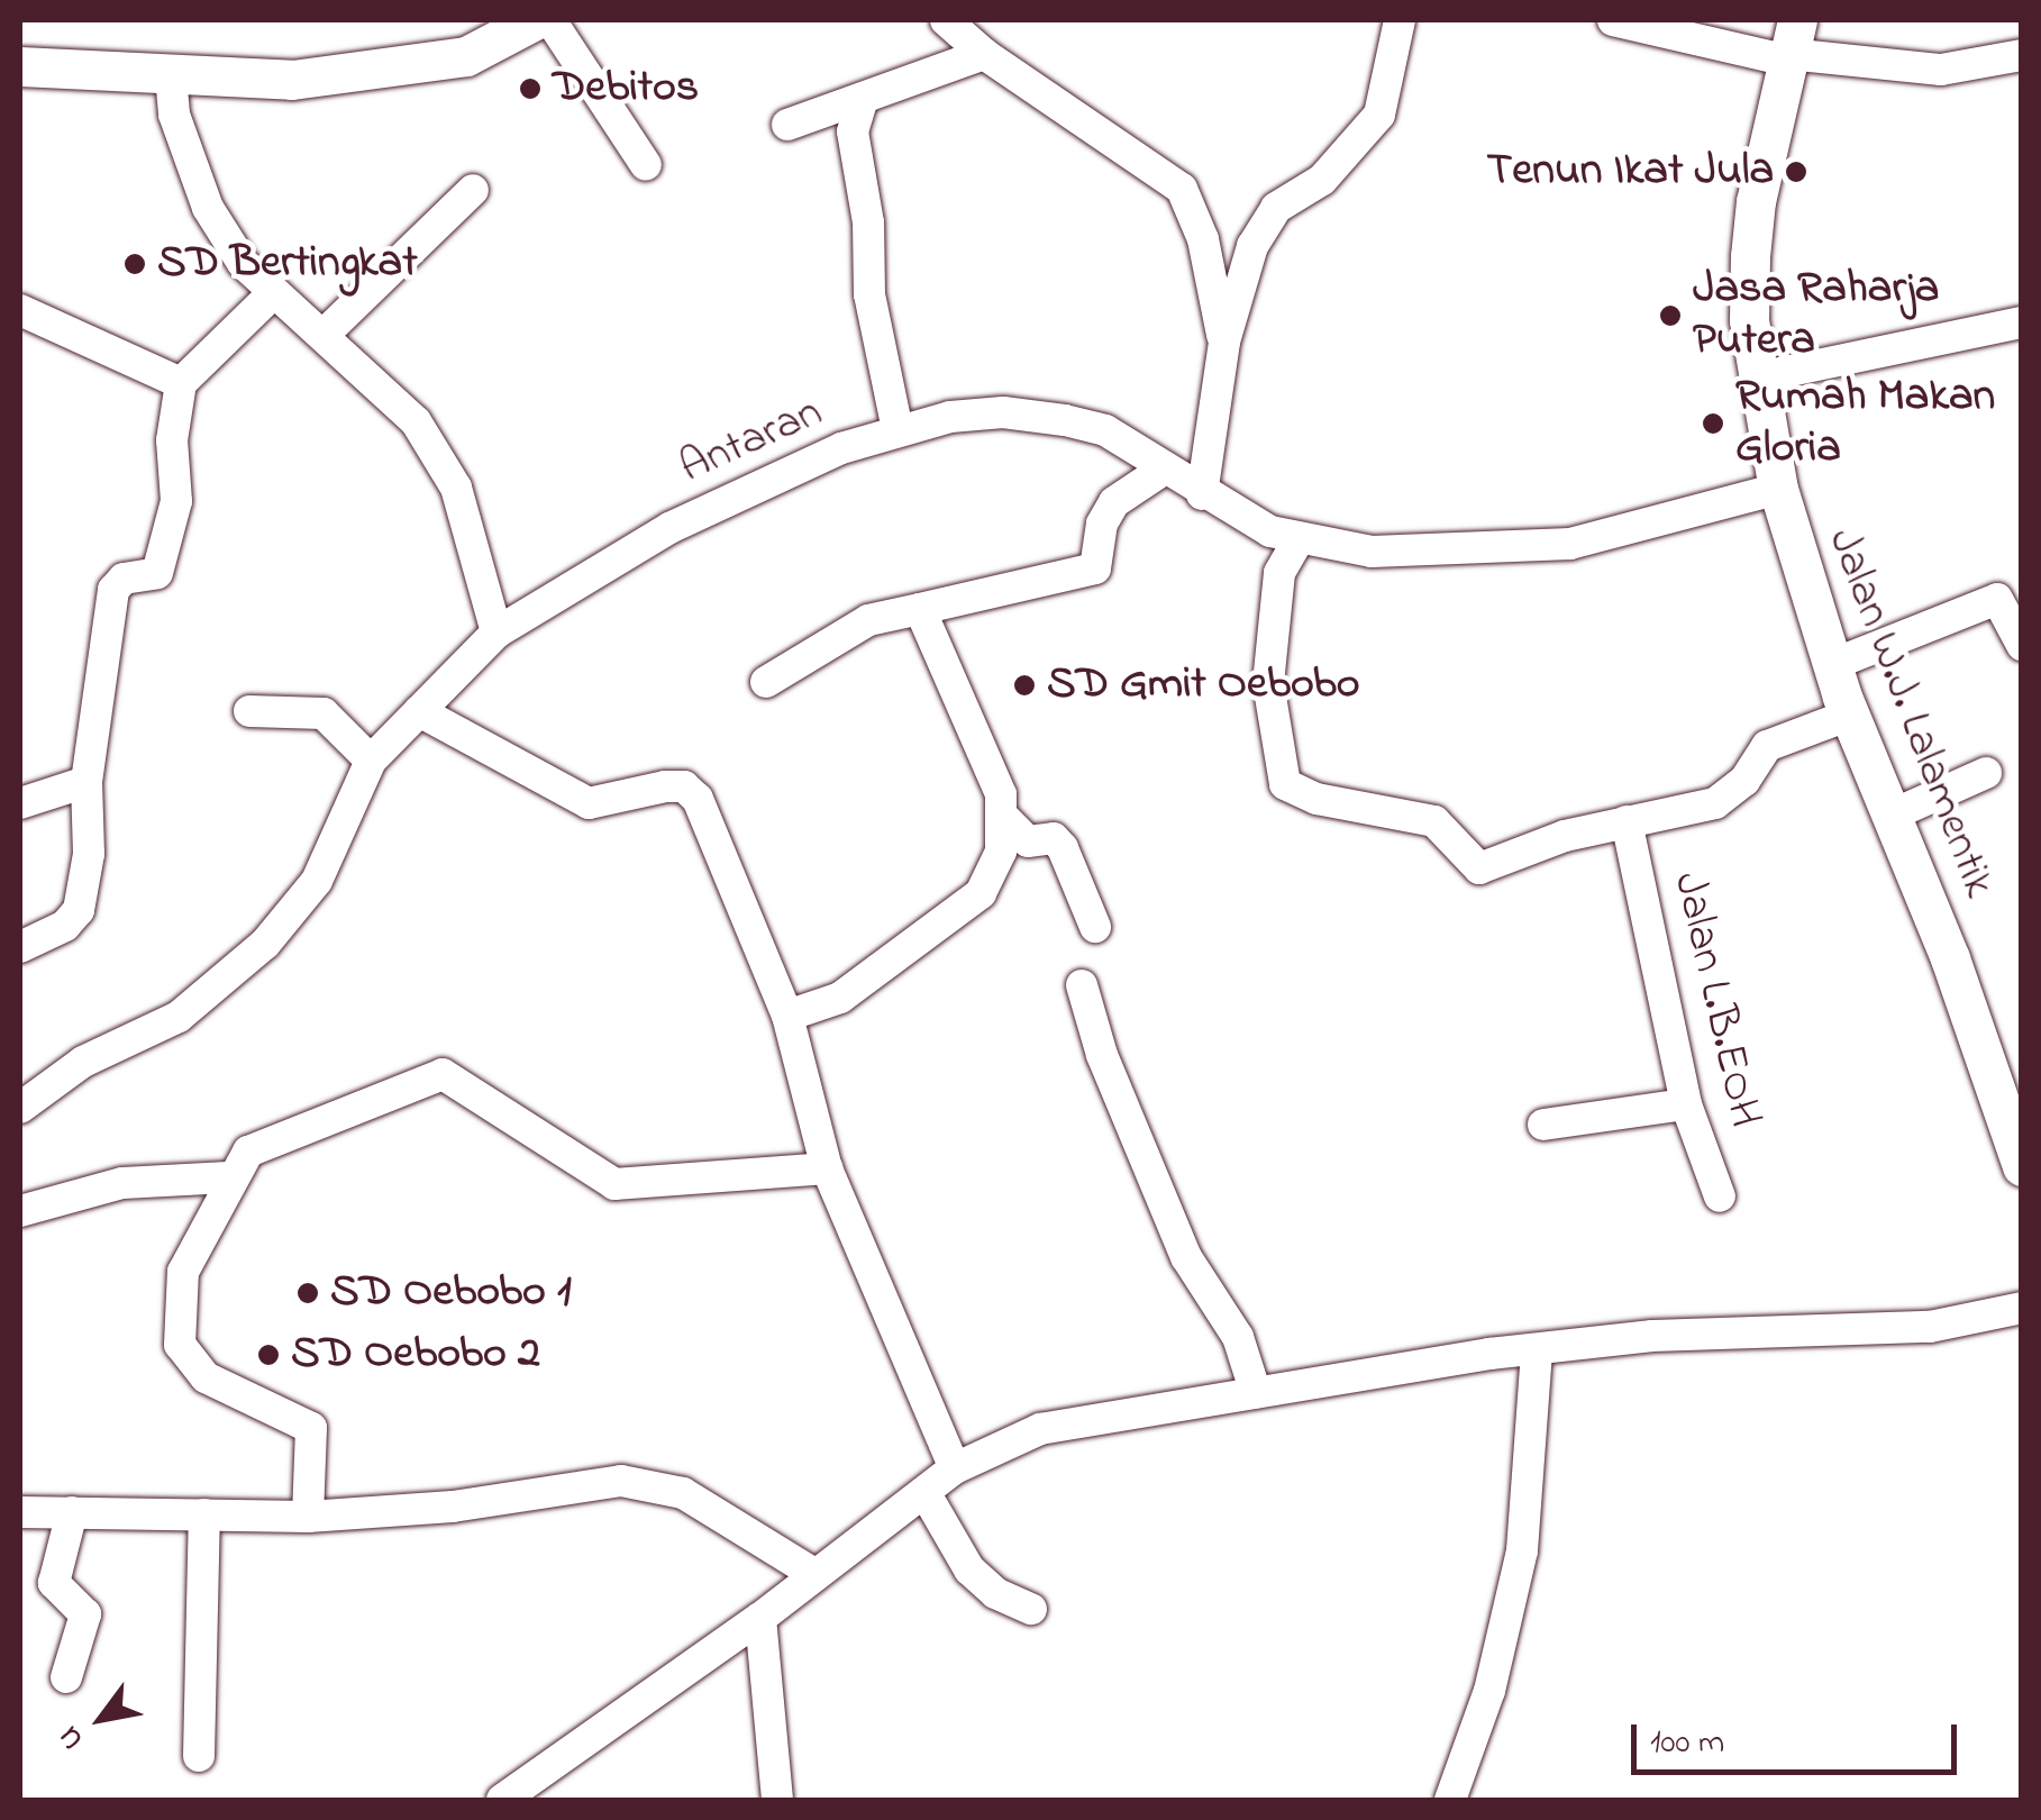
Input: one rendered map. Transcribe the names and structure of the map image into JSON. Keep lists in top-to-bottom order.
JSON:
{
  "streets": {
    "main road": ["Jalan W.J. Lalamentik"],
    "street": ["Antaran", "Jalan L.B.EOH"]
  },
  "crossings": [
    ["Antaran", "Jalan W.J. Lalamentik"]
  ],
  "places": [
    "Debitos",
    "Tenun Ikat Jula",
    "SD Bertingkat",
    "Jasa Raharja Putera",
    "Rumah Makan Gloria",
    "SD Gmit Oebobo",
    "SD Oebobo 1",
    "SD Oebobo 2"
  ],
  "scale_bar": "100 m",
  "north": "bottom left"
}
